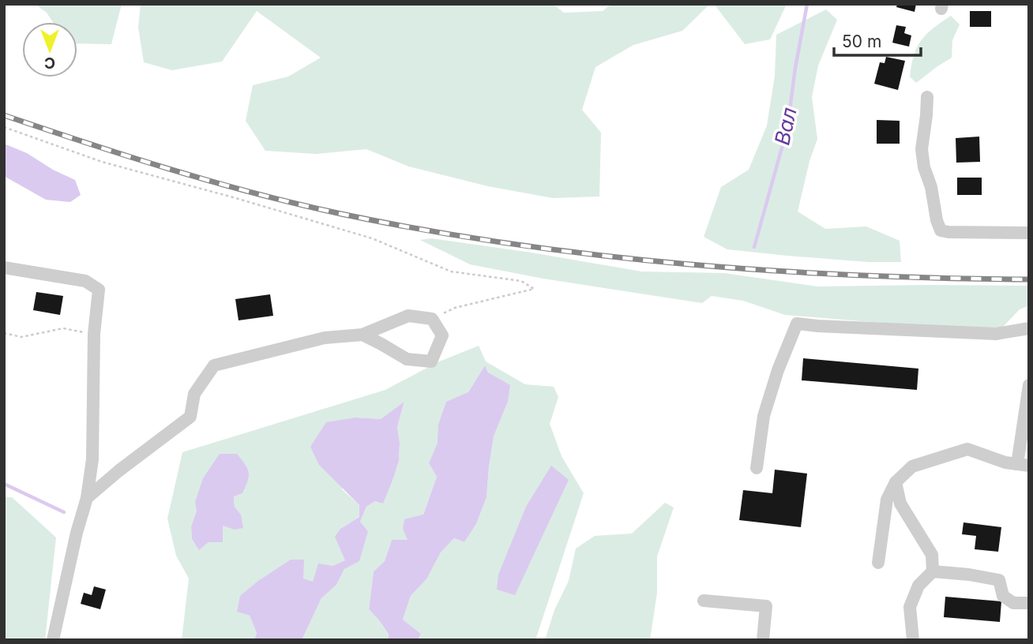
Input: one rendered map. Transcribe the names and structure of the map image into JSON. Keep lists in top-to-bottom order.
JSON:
{
  "water": ["Вал"],
  "scale_bar": "50 m",
  "north": "bottom"
}
